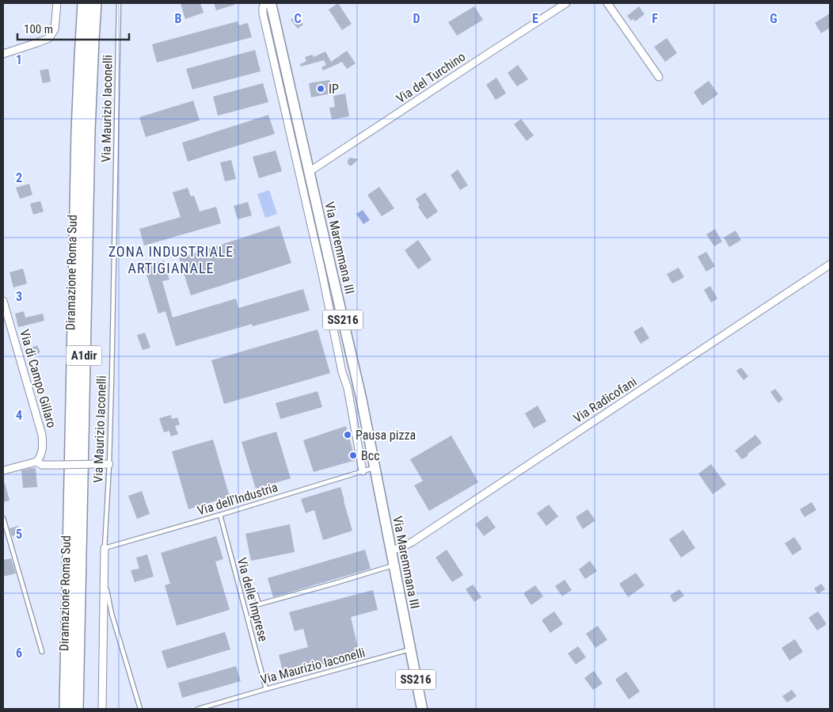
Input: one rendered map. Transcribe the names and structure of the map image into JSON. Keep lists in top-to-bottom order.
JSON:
{
  "streets": {
    "highway": ["Diramazione Roma Sud", "A1dir"],
    "main road": ["Via Maremmana III", "SS216"],
    "street": ["Via del Turchino", "Via di Campo Gillaro", "Via Radicofani"],
    "lane": ["Via Maurizio Iaconelli", "Via dell'Industria", "Via delle Imprese"]
  },
  "crossings": [
    ["Via del Turchino", "Via Maremmana III"],
    ["Via Maurizio Iaconelli", "Via Maremmana III"],
    ["Via Maurizio Iaconelli", "Via dell'Industria"],
    ["Via Maurizio Iaconelli", "Via delle Imprese"],
    ["Via Maremmana III", "Via Radicofani"],
    ["Via Maremmana III", "Via dell'Industria"],
    ["Via dell'Industria", "Via delle Imprese"]
  ],
  "districts": ["ZONA INDUSTRIALE ARTIGIANALE"],
  "places": ["IP", "Pausa pizza", "Bcc"],
  "scale_bar": "100 m",
  "grid": {
    "columns": [
      "B",
      "C",
      "D",
      "E",
      "F",
      "G"
    ],
    "rows": [
      "1",
      "2",
      "3",
      "4",
      "5",
      "6"
    ]
  }
}
